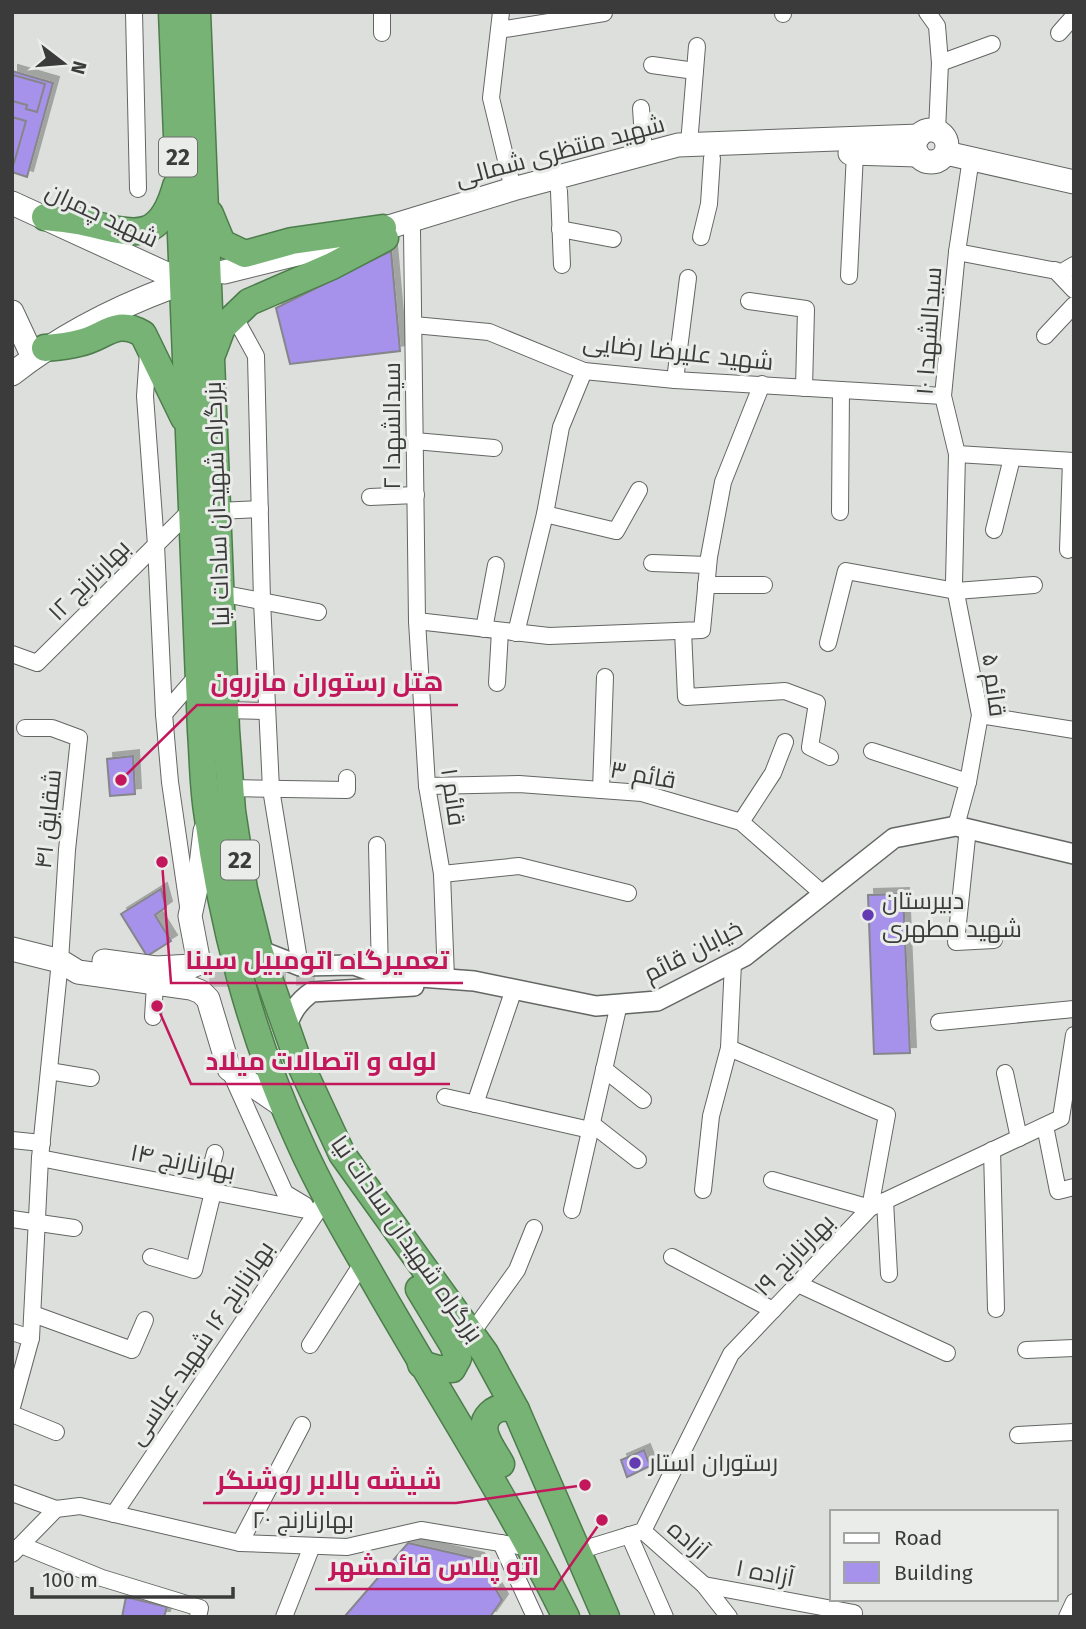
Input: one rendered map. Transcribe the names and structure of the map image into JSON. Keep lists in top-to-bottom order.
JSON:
{
  "streets": {
    "highway": ["22", "بزرگراه شهیدان سادات نیا"],
    "main road": ["شهید منتظری شمالی", "شهید چمران"],
    "street": [
      "سیدالشهدا ۱۰",
      "شهید علیرضا رضایی",
      "سیدالشهدا ۲",
      "بهارنارنج ۱۲",
      "قائم ۵",
      "قائم ۳",
      "قائم ۱",
      "شقایق ۴۱",
      "خیابان قائم",
      "بهارنارنج ۱۴",
      "بهارنارنج ۱۹",
      "بهارنارنج ۱۶ شهید عباسی",
      "بهارنارنج ۲۰",
      "آزاده",
      "آزاده ۱"
    ]
  },
  "crossings": [
    ["شهید منتظری شمالی", "سیدالشهدا ۲"],
    ["سیدالشهدا ۱۰", "شهید علیرضا رضایی"],
    ["سیدالشهدا ۱۰", "قائم ۵"],
    ["شهید علیرضا رضایی", "سیدالشهدا ۲"],
    ["سیدالشهدا ۲", "قائم ۱"],
    ["بزرگراه شهیدان سادات نیا", "بهارنارنج ۱۲"],
    ["بزرگراه شهیدان سادات نیا", "خیابان قائم"],
    ["بزرگراه شهیدان سادات نیا", "بهارنارنج ۱۴"],
    ["بزرگراه شهیدان سادات نیا", "بهارنارنج ۱۶ شهید عباسی"],
    ["بزرگراه شهیدان سادات نیا", "بهارنارنج ۲۰"],
    ["قائم ۵", "خیابان قائم"],
    ["قائم ۳", "قائم ۱"],
    ["قائم ۳", "خیابان قائم"],
    ["قائم ۱", "خیابان قائم"],
    ["بهارنارنج ۱۴", "بهارنارنج ۱۶ شهید عباسی"],
    ["بهارنارنج ۱۹", "آزاده"],
    ["بهارنارنج ۱۶ شهید عباسی", "بهارنارنج ۲۰"],
    ["آزاده", "آزاده ۱"]
  ],
  "places": [
    "هتل رستوران مازرون",
    "تعمیرگاه اتومبیل سینا",
    "دبیرستان شهید مطهری",
    "لوله و اتصالات میلاد",
    "رستوران استار",
    "شیشه بالابر روشنگر",
    "اتو پلاس قائمشهر"
  ],
  "legend": ["Road", "Building"],
  "scale_bar": "100 m",
  "north": "right"
}
